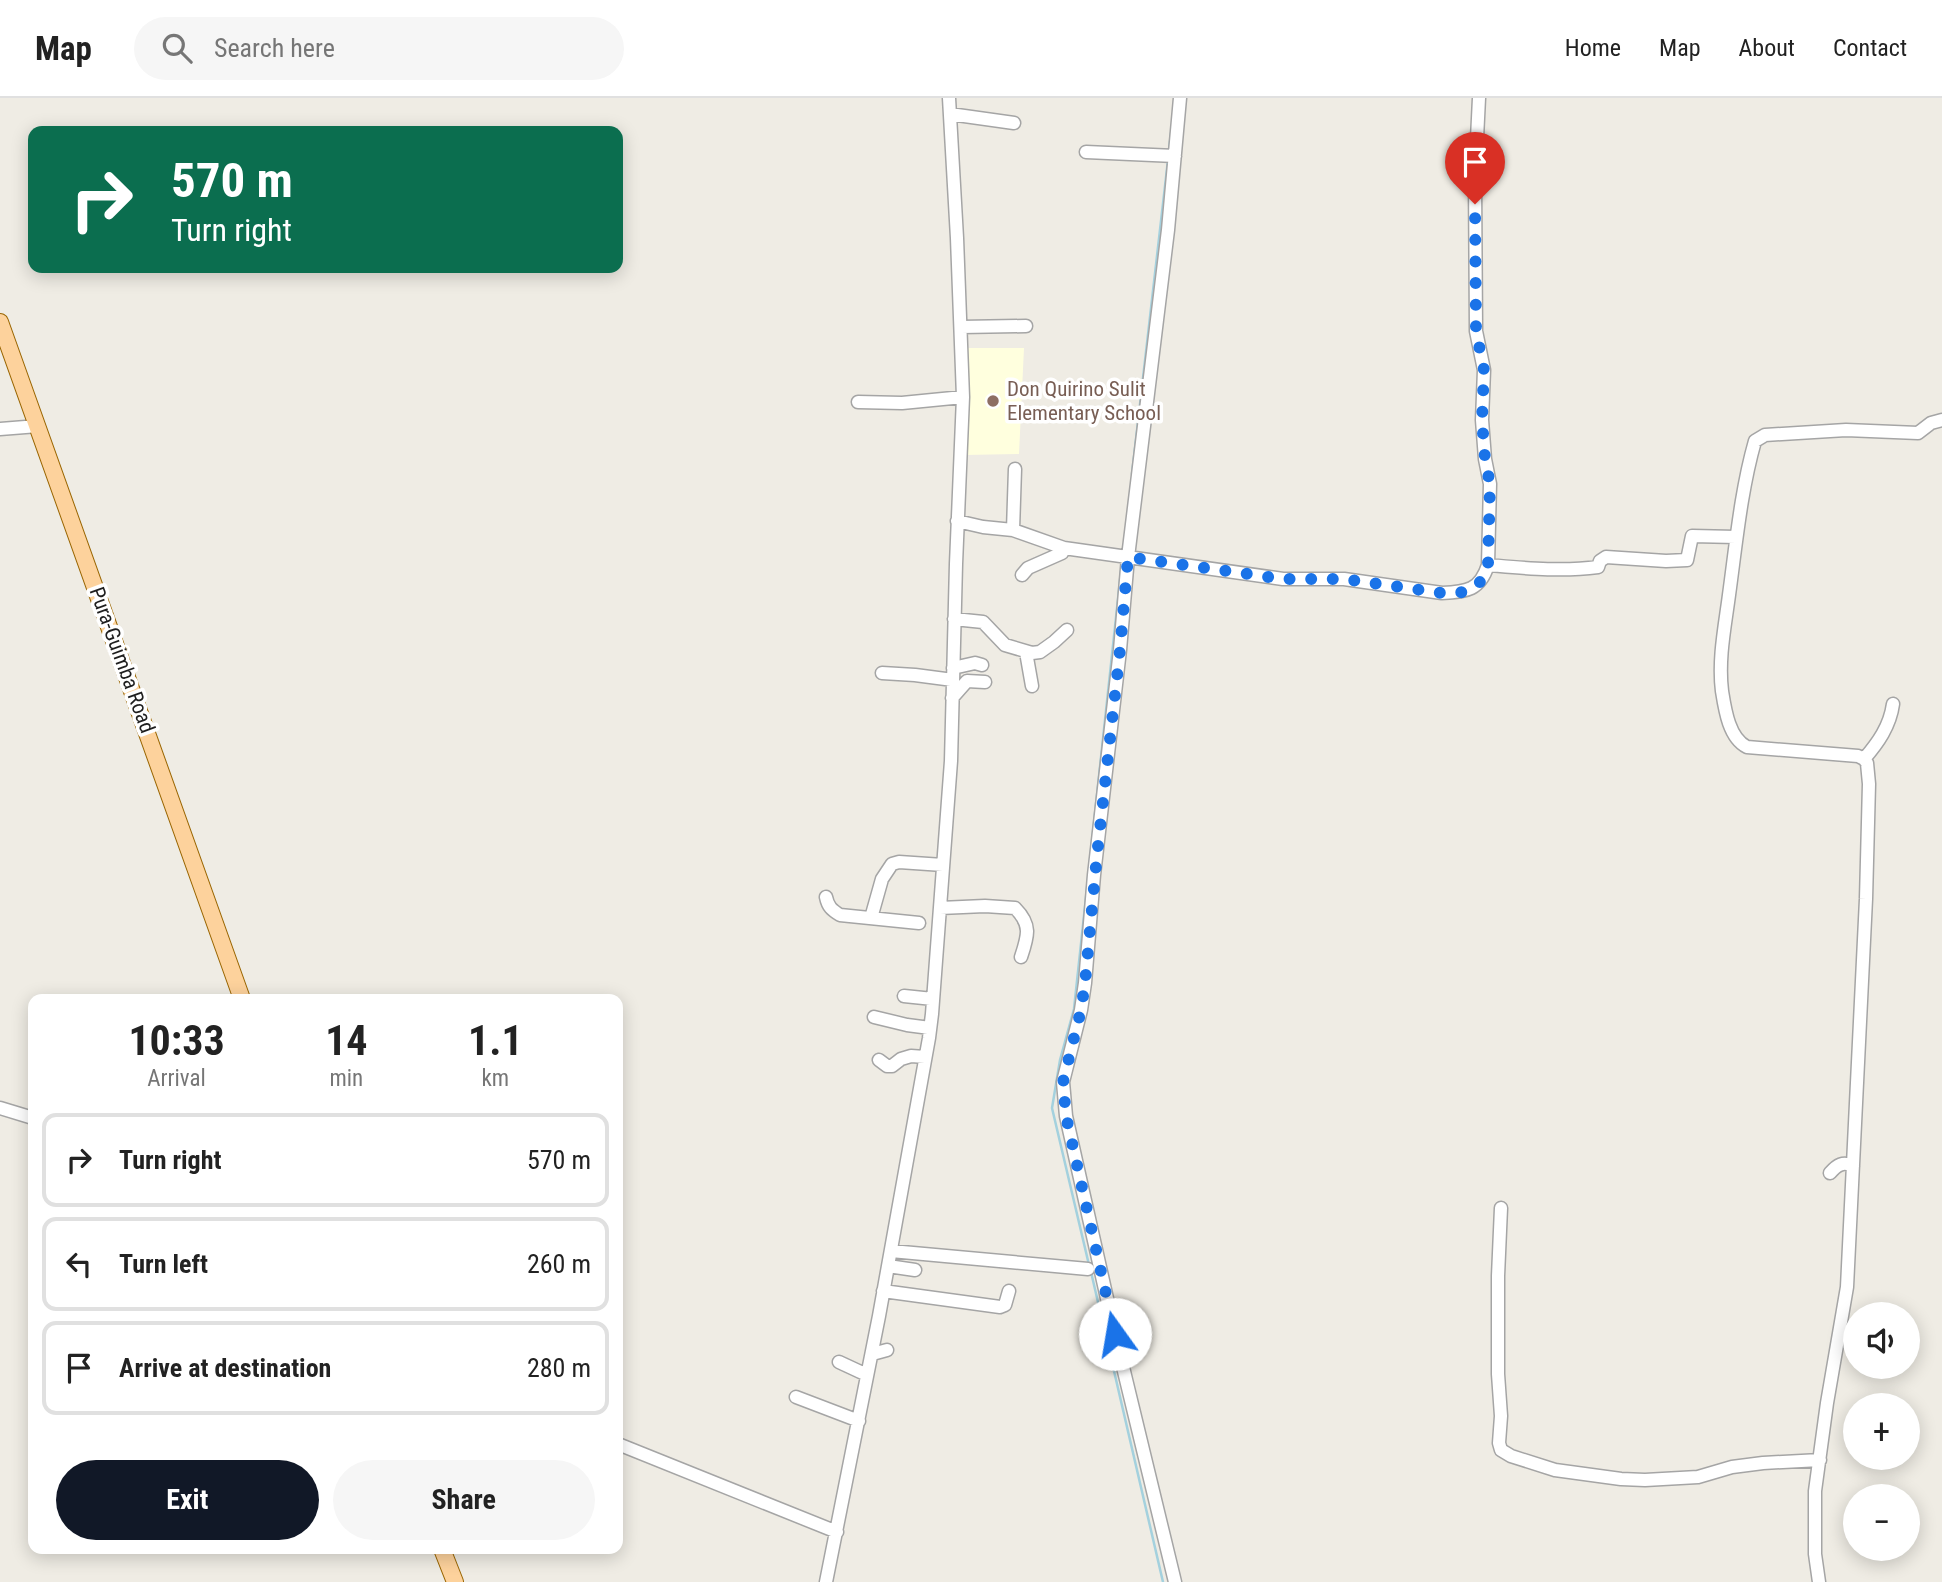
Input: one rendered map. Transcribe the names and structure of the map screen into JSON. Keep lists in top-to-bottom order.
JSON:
{
  "streets": {
    "main road": ["Pura-Guimba Road"]
  },
  "places": ["Don Quirino Sulit Elementary School"],
  "page": {
    "header": "Map",
    "search": "Search here",
    "nav": [
      "Home",
      "Map",
      "About",
      "Contact"
    ],
    "turn": ["570 m", "Turn right"],
    "eta": [
      "10:33",
      "Arrival",
      "14",
      "min",
      "1.1",
      "km"
    ],
    "list": [
      {
        "name": "Turn right",
        "value": "570 m"
      },
      {
        "name": "Turn left",
        "value": "260 m"
      },
      {
        "name": "Arrive at destination",
        "value": "280 m"
      }
    ],
    "map_buttons": ["+", "−"],
    "buttons": ["Exit", "Share"]
  }
}
